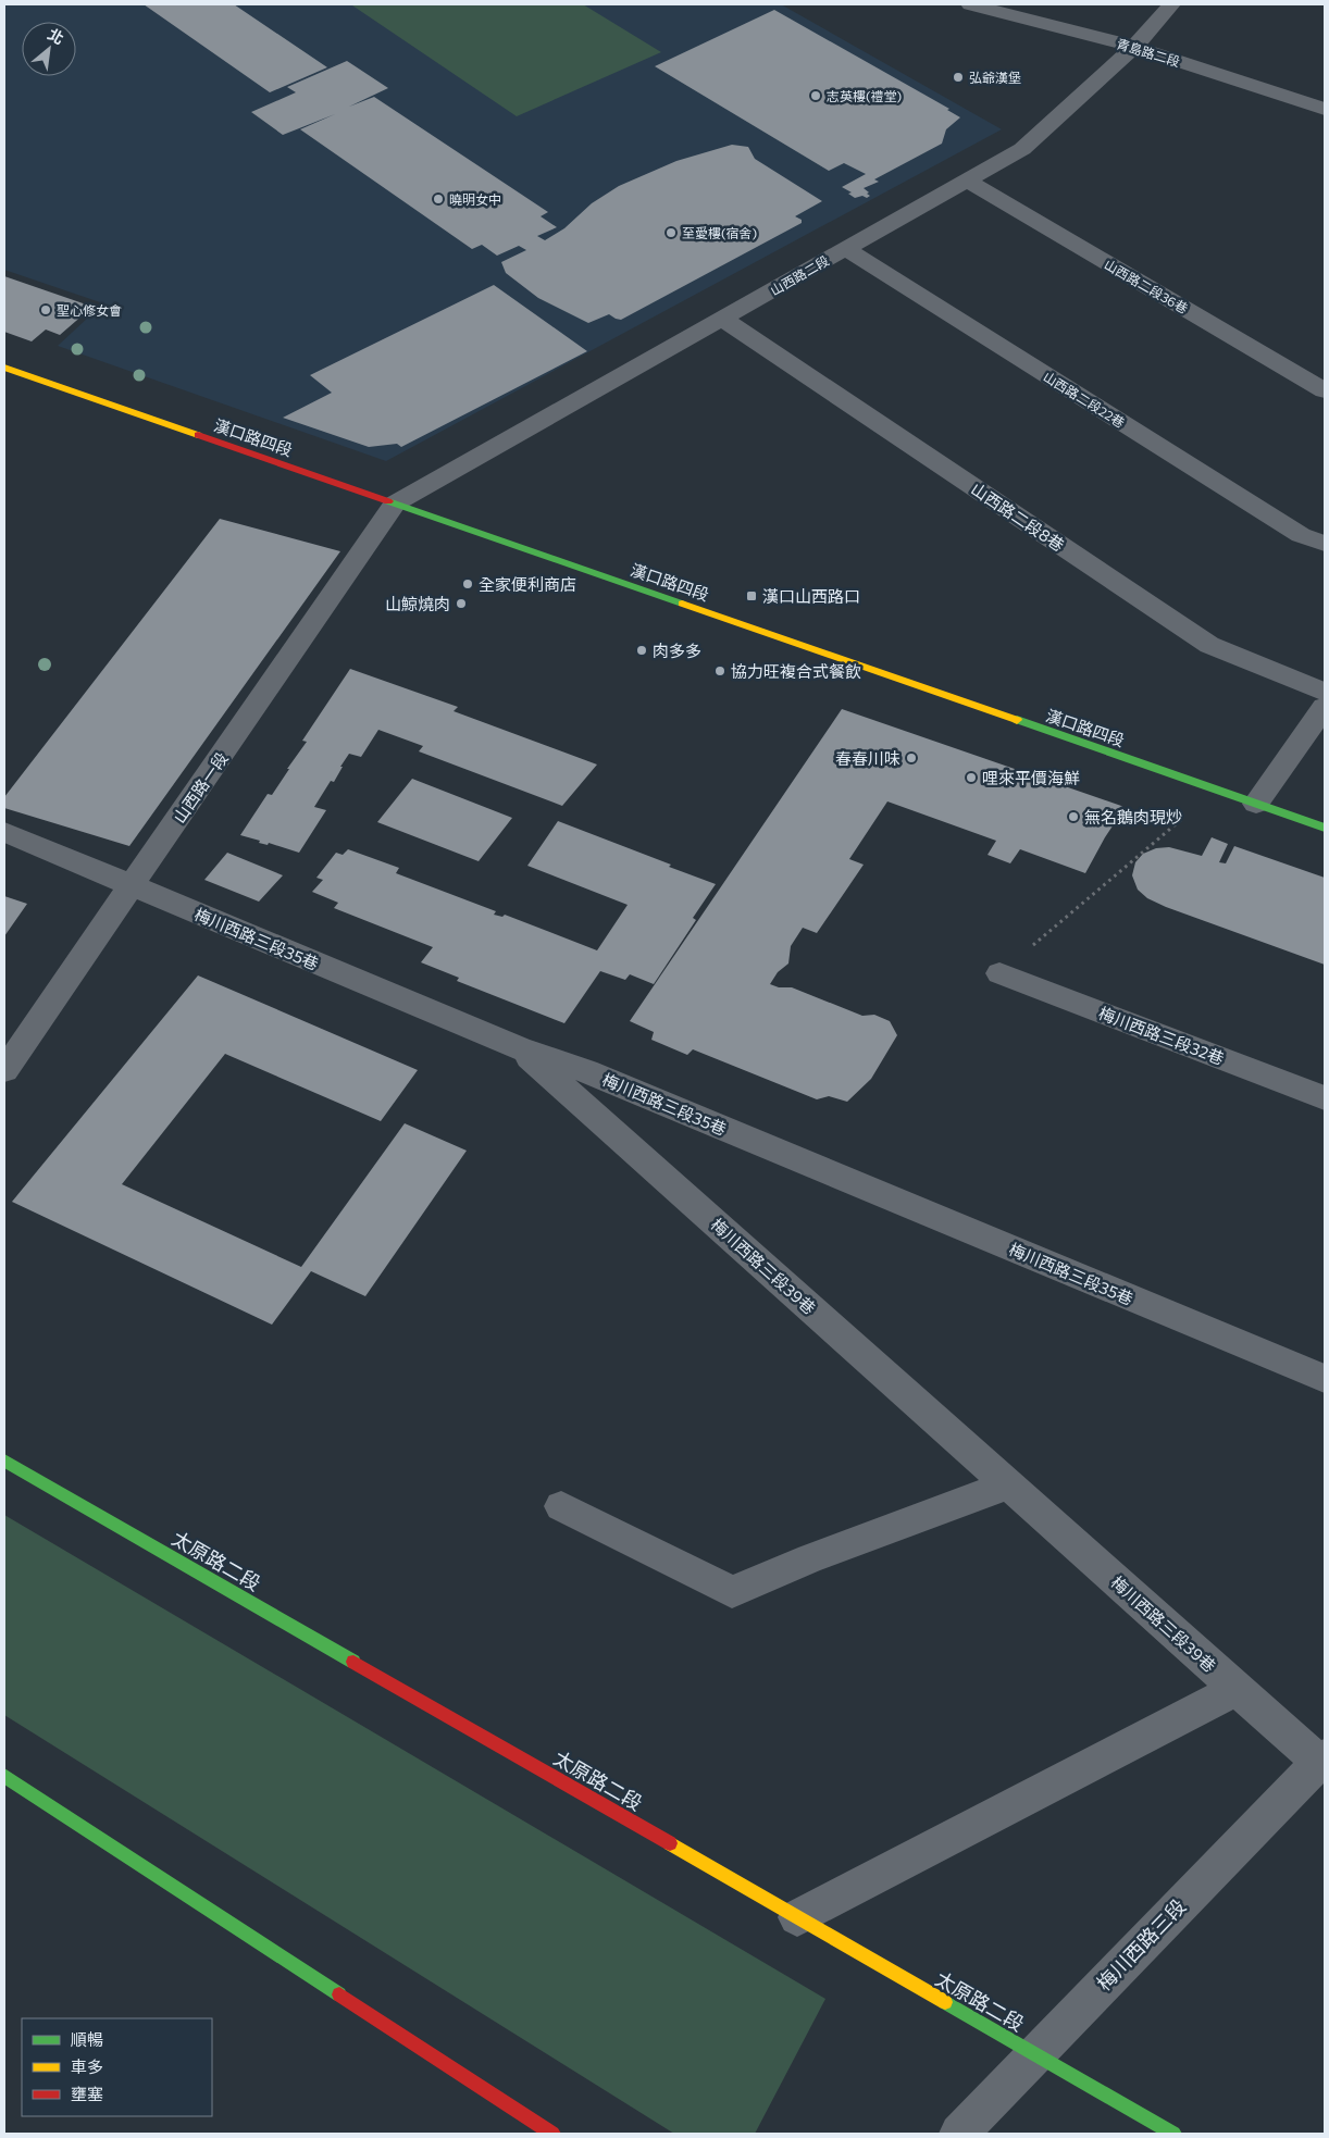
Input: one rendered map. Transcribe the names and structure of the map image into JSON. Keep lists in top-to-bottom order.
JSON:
{
  "streets": {
    "street": [
      "青島路二段",
      "山西路二段",
      "山西路二段36巷",
      "山西路二段22巷",
      "漢口路四段",
      "山西路二段8巷",
      "山西路一段",
      "梅川西路三段35巷",
      "梅川西路三段32巷",
      "梅川西路三段39巷",
      "太原路二段",
      "梅川西路三段"
    ]
  },
  "crossings": [
    ["青島路二段", "山西路二段"],
    ["山西路二段", "山西路二段36巷"],
    ["山西路二段", "山西路二段22巷"],
    ["山西路二段", "漢口路四段"],
    ["山西路二段", "山西路二段8巷"],
    ["山西路二段", "山西路一段"],
    ["漢口路四段", "山西路一段"],
    ["山西路一段", "梅川西路三段35巷"],
    ["梅川西路三段35巷", "梅川西路三段39巷"],
    ["梅川西路三段39巷", "梅川西路三段"],
    ["太原路二段", "梅川西路三段"]
  ],
  "places": {
    "other": [
      "弘爺漢堡",
      "志英樓(禮堂)",
      "曉明女中",
      "至愛樓(宿舍)",
      "聖心修女會",
      "全家便利商店",
      "山鯨燒肉",
      "肉多多",
      "協力旺複合式餐飲",
      "春春川味",
      "哩來平價海鮮",
      "無名鵝肉現炒"
    ],
    "transit": ["漢口山西路口"]
  },
  "legend": ["順暢", "車多", "壅塞"],
  "north": "top right"
}
